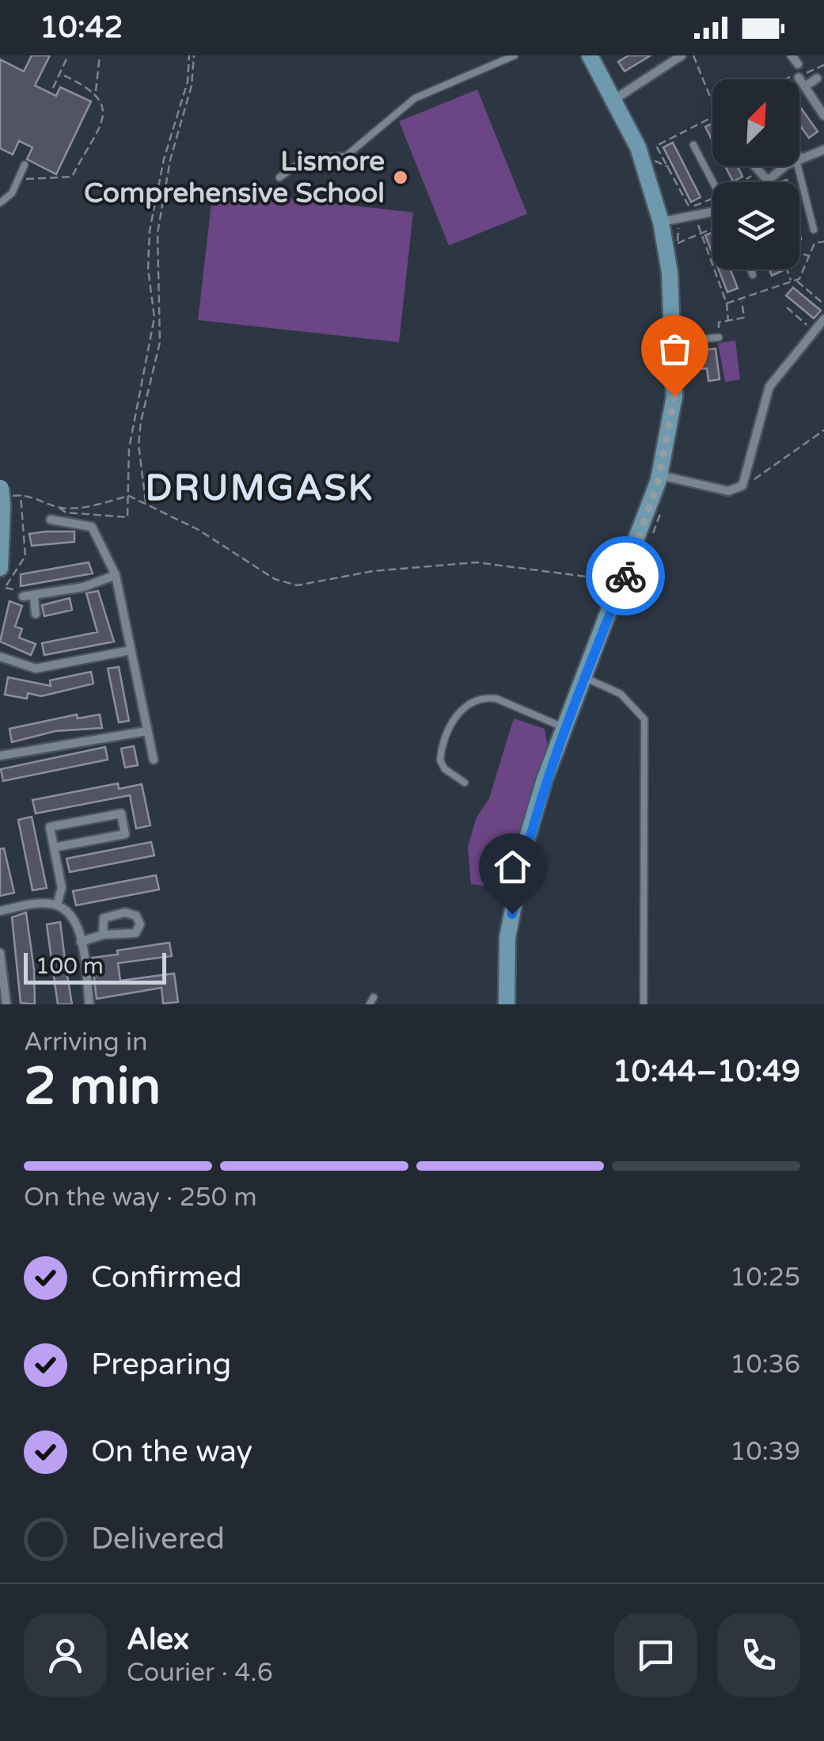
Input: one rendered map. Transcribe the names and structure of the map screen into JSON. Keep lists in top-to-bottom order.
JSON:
{
  "districts": ["DRUMGASK"],
  "places": ["Lismore Comprehensive School"],
  "scale_bar": "100 m",
  "north": "top right",
  "page": {
    "status": "10:42",
    "scale": "100 m",
    "heading": ["2 min", "Arriving in", "10:44–10:49"],
    "panel": ["Alex", "Courier · 4.6"],
    "bar": "On the way · 250 m",
    "list": [
      ["Confirmed", "10:25"],
      ["Preparing", "10:36"],
      ["On the way", "10:39"],
      "Delivered"
    ]
  }
}
